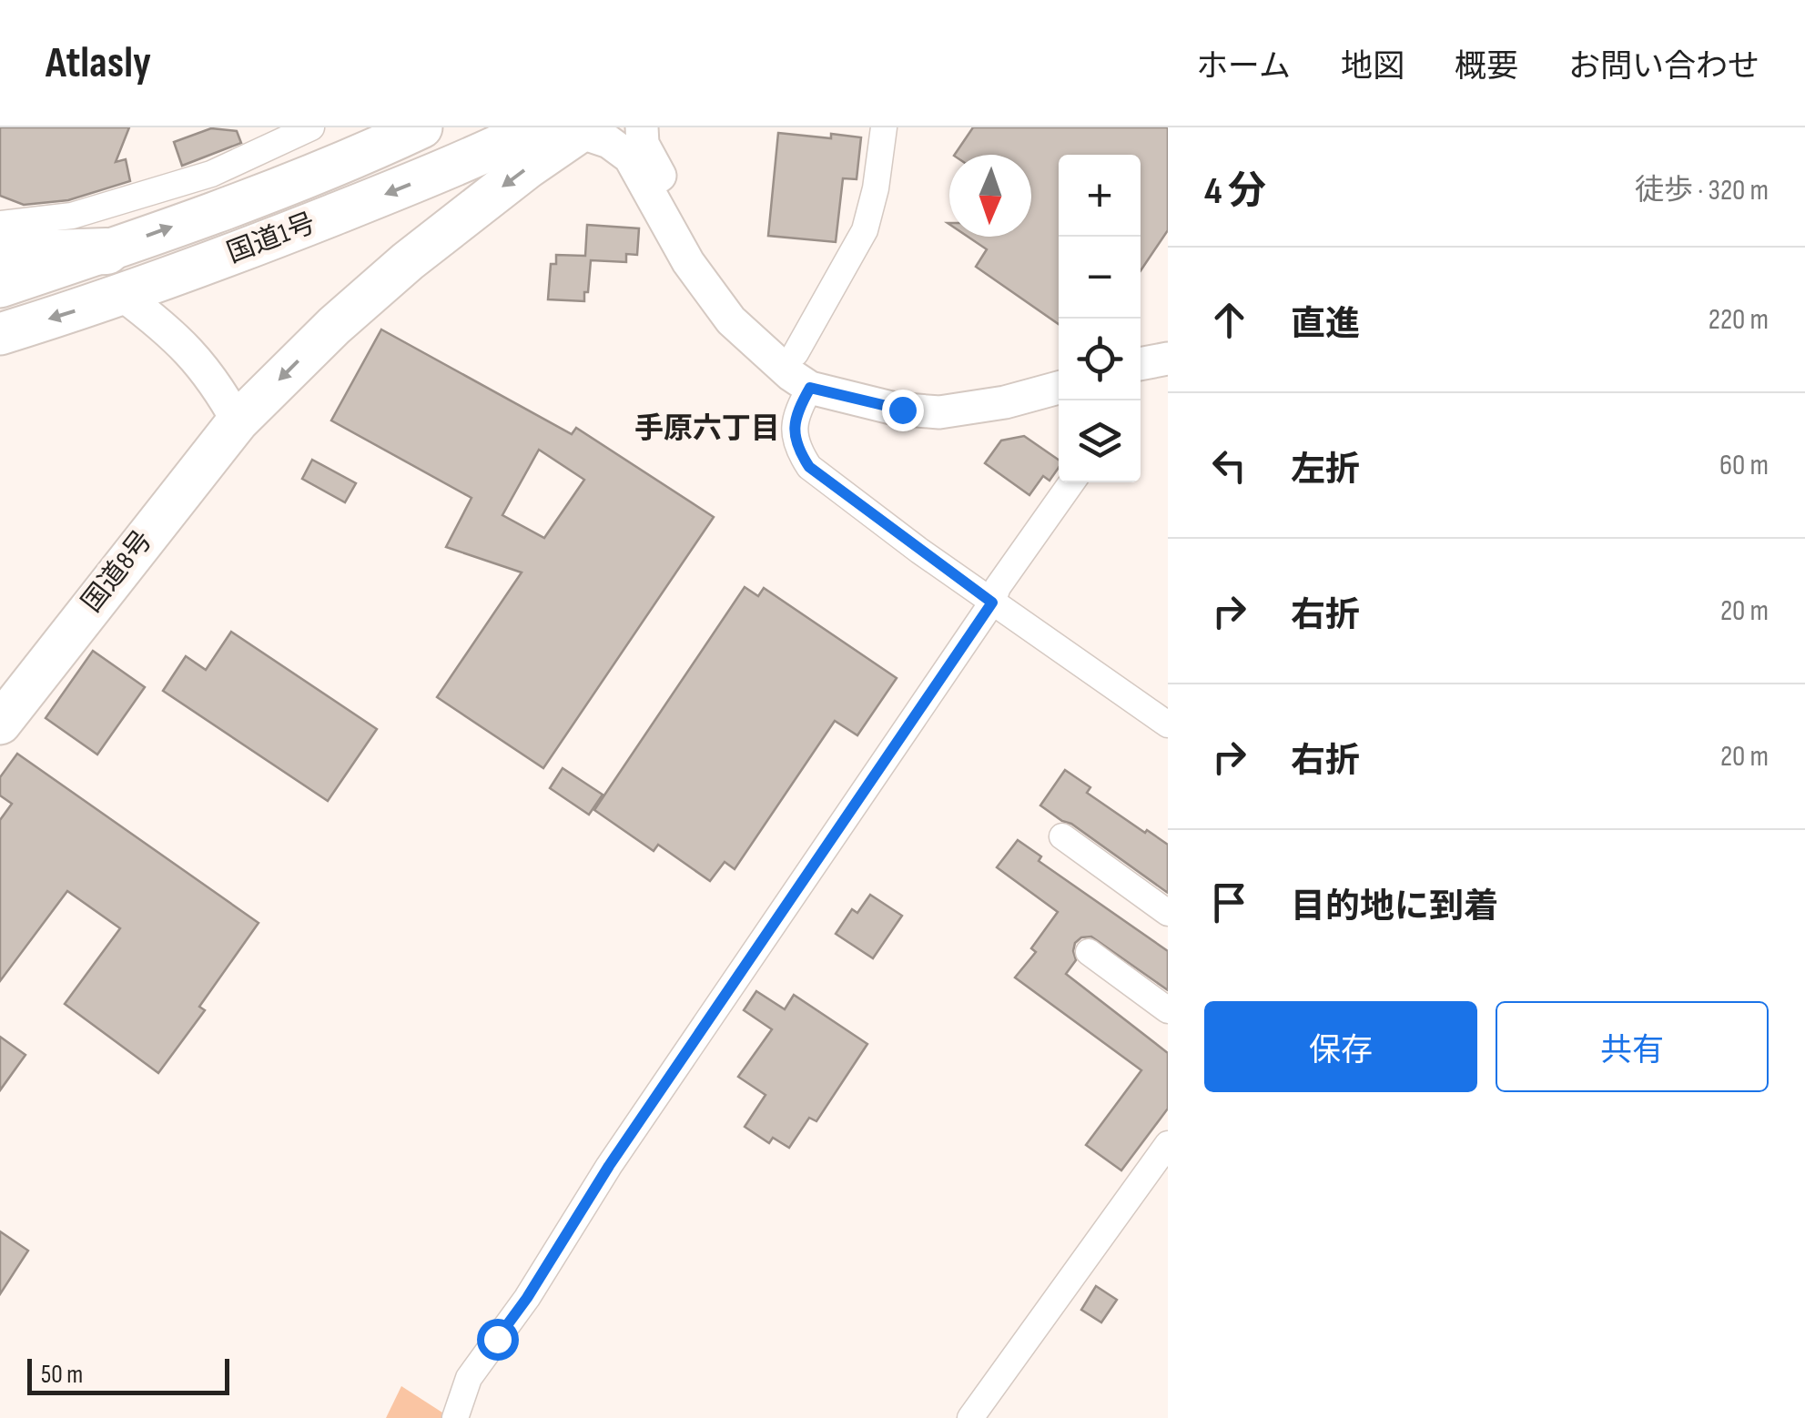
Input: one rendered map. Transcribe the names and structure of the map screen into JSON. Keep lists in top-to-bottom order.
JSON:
{
  "streets": {
    "highway": ["国道1号", "国道8号"]
  },
  "one_way": ["国道8号"],
  "districts": ["手原六丁目"],
  "scale_bar": "50 m",
  "north": "bottom",
  "page": {
    "header": "Atlasly",
    "nav": [
      "ホーム",
      "地図",
      "概要",
      "お問い合わせ"
    ],
    "heading": ["4 分", "徒歩 · 320 m"],
    "map_buttons": ["+", "−"],
    "list": [
      ["直進", "220 m"],
      ["左折", "60 m"],
      ["右折", "20 m"],
      ["右折", "20 m"],
      "目的地に到着"
    ],
    "buttons": ["保存", "共有"],
    "scale": "50 m"
  }
}
